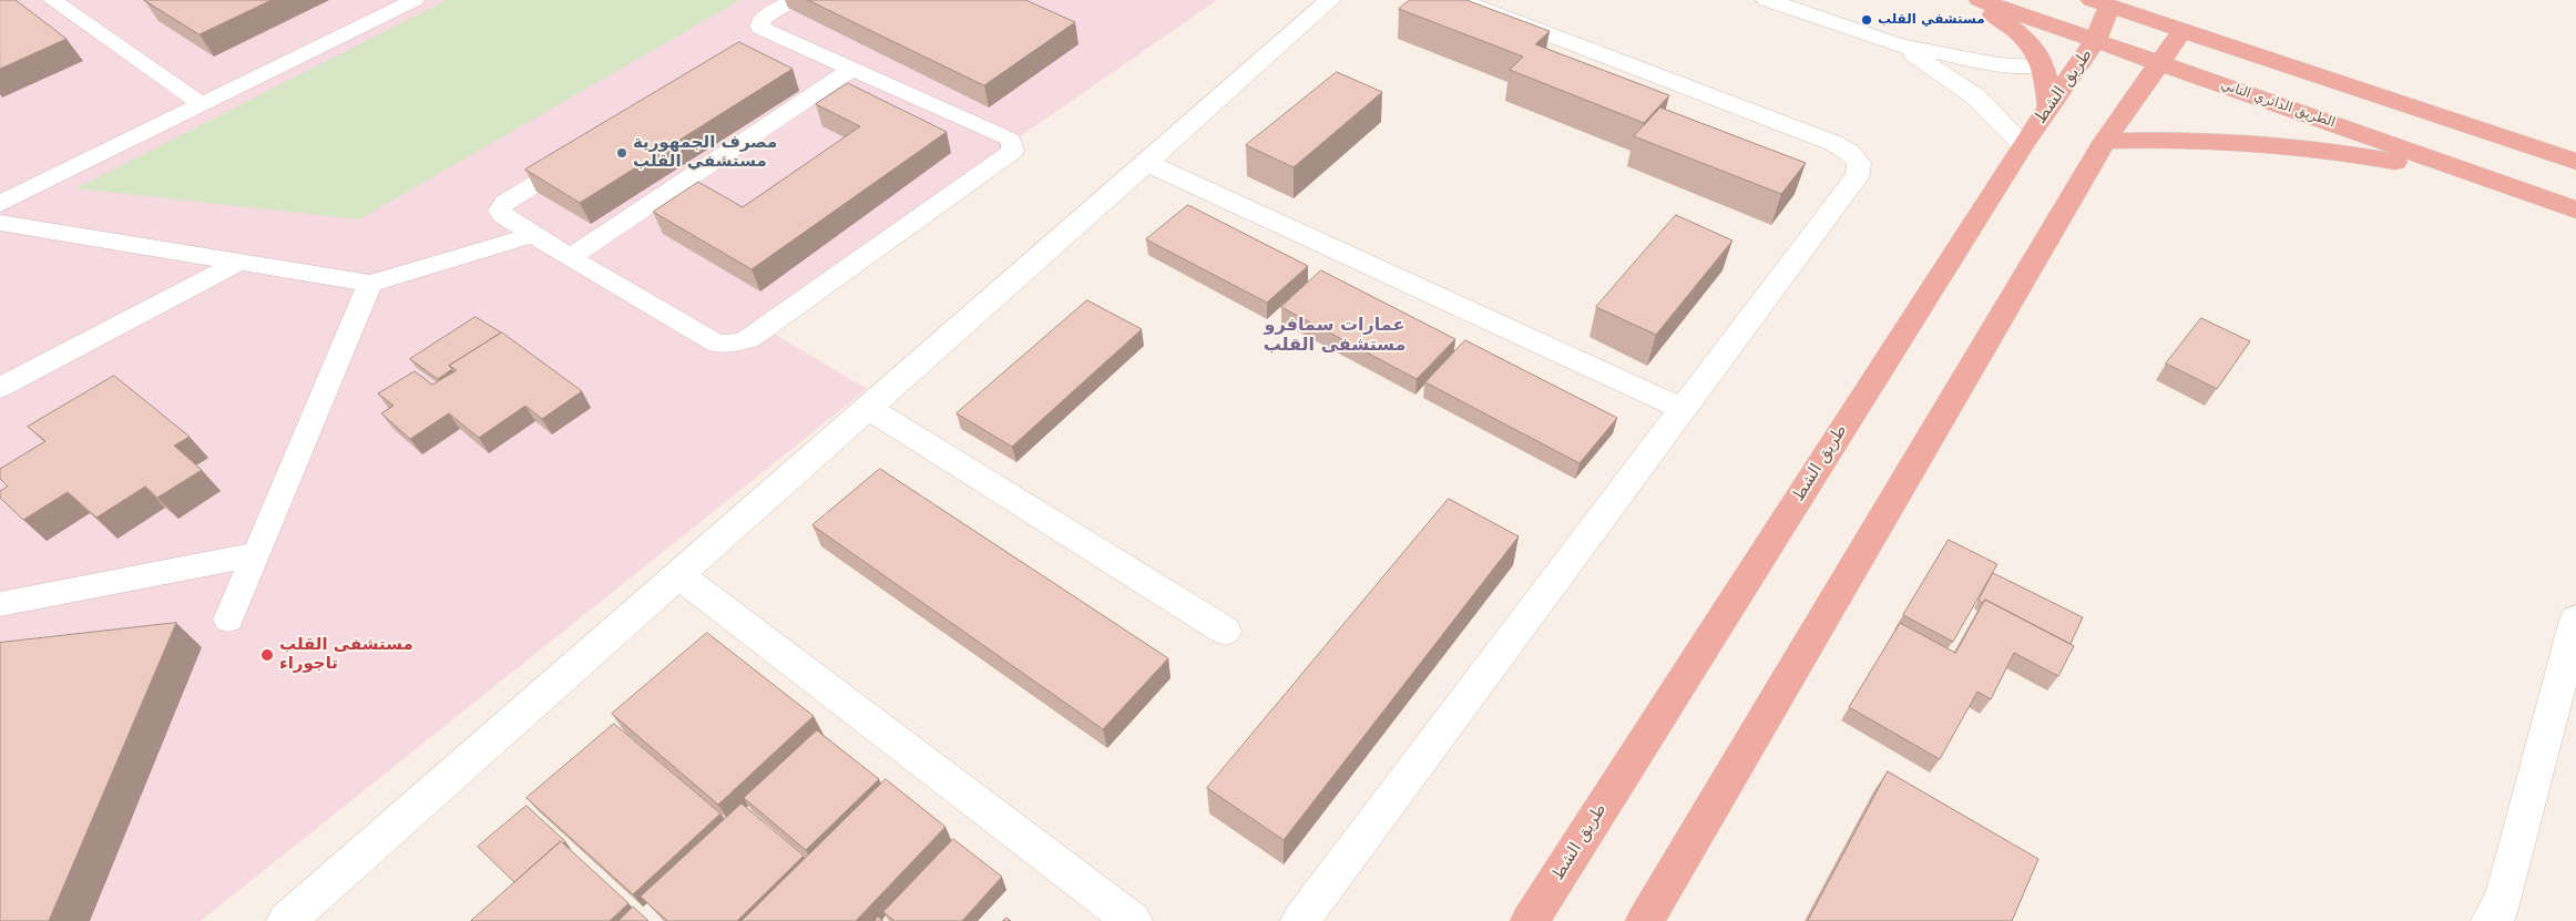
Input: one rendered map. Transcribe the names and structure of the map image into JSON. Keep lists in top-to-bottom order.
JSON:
{
  "streets": {
    "highway": ["طريق الشط", "الطريق الدائري الثاني"]
  },
  "crossings": [
    ["طريق الشط", "الطريق الدائري الثاني"]
  ],
  "districts": ["عمارات سمافرو مستشفى القلب"],
  "places": ["مستشفي القلب", "مصرف الجمهورية مستشفي القلب", "مستشفى القلب تاجوراء"]
}
